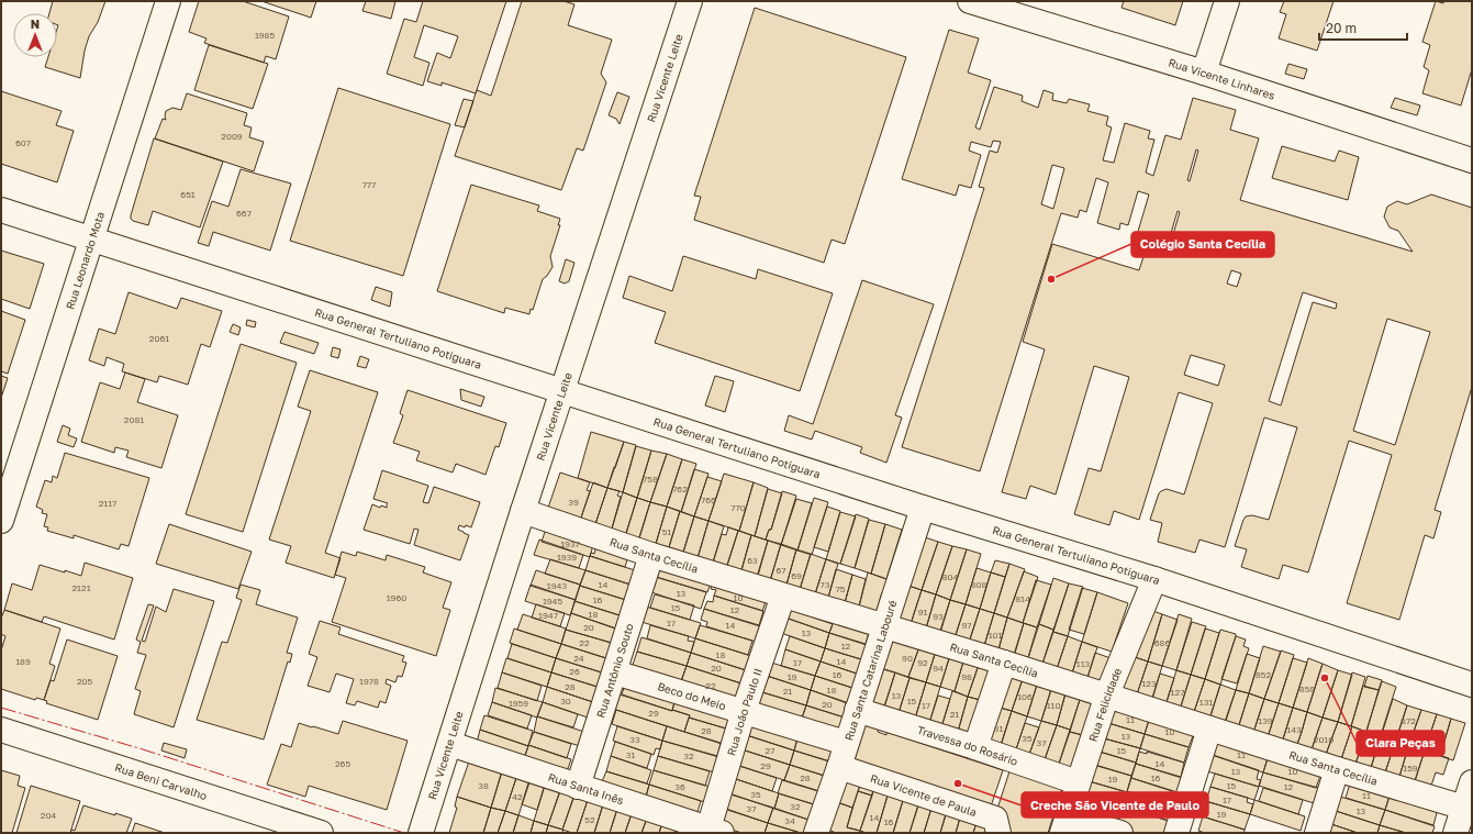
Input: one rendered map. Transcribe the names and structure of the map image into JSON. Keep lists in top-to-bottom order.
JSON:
{
  "streets": {
    "street": [
      "Rua Vicente Leite",
      "Rua Vicente Linhares",
      "Rua Leonardo Mota",
      "Rua General Tertuliano Potiguara",
      "Rua Santa Cecília",
      "Rua Antônio Souto",
      "Rua Santa Catarina Labouré",
      "Beco do Meio",
      "Rua Felicidade",
      "Rua João Paulo II",
      "Travessa do Rosário",
      "Rua Beni Carvalho",
      "Rua Santa Inês",
      "Rua Vicente de Paula"
    ]
  },
  "crossings": [
    ["Rua Vicente Leite", "Rua General Tertuliano Potiguara"],
    ["Rua Vicente Leite", "Rua Santa Cecília"],
    ["Rua Vicente Leite", "Rua Santa Inês"],
    ["Rua Leonardo Mota", "Rua General Tertuliano Potiguara"],
    ["Rua General Tertuliano Potiguara", "Rua Santa Catarina Labouré"],
    ["Rua General Tertuliano Potiguara", "Rua Felicidade"],
    ["Rua Santa Cecília", "Rua Antônio Souto"],
    ["Rua Santa Cecília", "Rua Santa Catarina Labouré"],
    ["Rua Santa Cecília", "Rua Felicidade"],
    ["Rua Santa Cecília", "Rua João Paulo II"],
    ["Rua Antônio Souto", "Beco do Meio"],
    ["Rua Antônio Souto", "Rua Santa Inês"],
    ["Rua Santa Catarina Labouré", "Beco do Meio"],
    ["Rua Santa Catarina Labouré", "Travessa do Rosário"],
    ["Rua Santa Catarina Labouré", "Rua Vicente de Paula"],
    ["Beco do Meio", "Rua João Paulo II"],
    ["Rua Felicidade", "Travessa do Rosário"],
    ["Rua João Paulo II", "Rua Santa Inês"]
  ],
  "places": ["Colégio Santa Cecília", "Clara Peças", "Creche São Vicente de Paulo"],
  "house_numbers": [
    "1985",
    "2009",
    "607",
    "777",
    "651",
    "667",
    "2061",
    "2081",
    "758",
    "762",
    "766",
    "39",
    "2117",
    "770",
    "51",
    "1937",
    "1939",
    "63",
    "67",
    "69",
    "804",
    "14",
    "73",
    "808",
    "1943",
    "2121",
    "75",
    "13",
    "1960",
    "10",
    "814",
    "16",
    "1945",
    "15",
    "12",
    "91",
    "18",
    "1947",
    "93",
    "17",
    "14",
    "97",
    "20",
    "13",
    "101",
    "22",
    "686",
    "12",
    "18",
    "24",
    "90",
    "189",
    "14",
    "17",
    "92",
    "113",
    "20",
    "94",
    "26",
    "16",
    "852",
    "19",
    "98",
    "205",
    "1978",
    "123",
    "22",
    "28",
    "858",
    "18",
    "21",
    "127",
    "13",
    "106",
    "30",
    "15",
    "131",
    "1959",
    "20",
    "17",
    "110",
    "29",
    "21",
    "11",
    "139",
    "872",
    "31",
    "143",
    "28",
    "10",
    "13",
    "35",
    "33",
    "2010",
    "37",
    "27",
    "15",
    "31",
    "11",
    "32",
    "265",
    "14",
    "29",
    "159",
    "13",
    "10",
    "28",
    "16",
    "19",
    "38",
    "15",
    "36",
    "12",
    "35",
    "11",
    "42",
    "17",
    "32",
    "37",
    "13",
    "19",
    "204",
    "14",
    "52",
    "34",
    "16"
  ],
  "scale_bar": "20 m",
  "north": "top"
}
